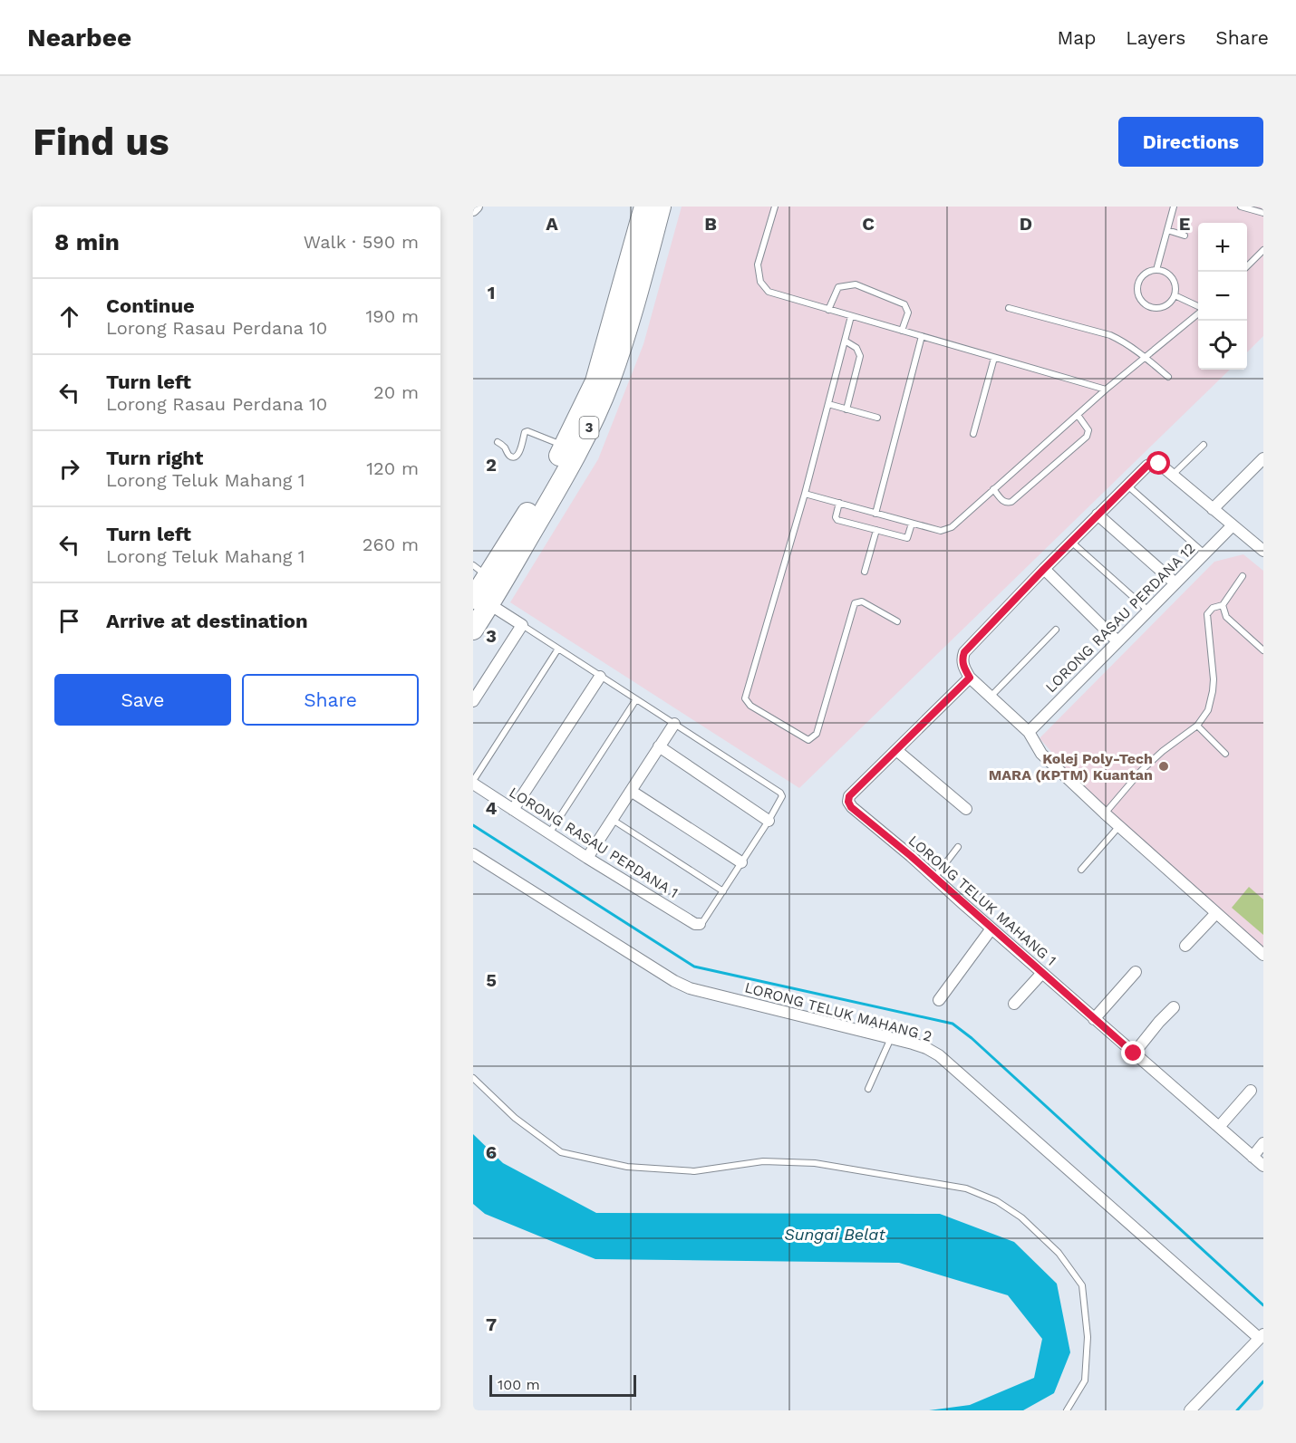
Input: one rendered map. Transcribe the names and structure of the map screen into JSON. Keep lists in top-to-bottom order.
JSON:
{
  "streets": {
    "highway": ["3"],
    "street": [
      "LORONG RASAU PERDANA 12",
      "LORONG RASAU PERDANA 1",
      "LORONG TELUK MAHANG 1",
      "LORONG TELUK MAHANG 2"
    ]
  },
  "water": ["Sungai Belat"],
  "places": ["Kolej Poly-Tech MARA (KPTM) Kuantan"],
  "scale_bar": "100 m",
  "page": {
    "header": "Nearbee",
    "nav": ["Map", "Layers", "Share"],
    "buttons": [
      "Directions",
      ["Save", "Share"]
    ],
    "title": "Find us",
    "heading": ["8 min", "Walk · 590 m"],
    "map_buttons": ["+", "−"],
    "list": [
      ["Continue", "Lorong Rasau Perdana 10", "190 m"],
      ["Turn left", "Lorong Rasau Perdana 10", "20 m"],
      ["Turn right", "Lorong Teluk Mahang 1", "120 m"],
      ["Turn left", "Lorong Teluk Mahang 1", "260 m"],
      "Arrive at destination"
    ],
    "scale": "100 m"
  },
  "grid": {
    "columns": [
      "A",
      "B",
      "C",
      "D",
      "E"
    ],
    "rows": [
      "1",
      "2",
      "3",
      "4",
      "5",
      "6",
      "7"
    ]
  }
}
